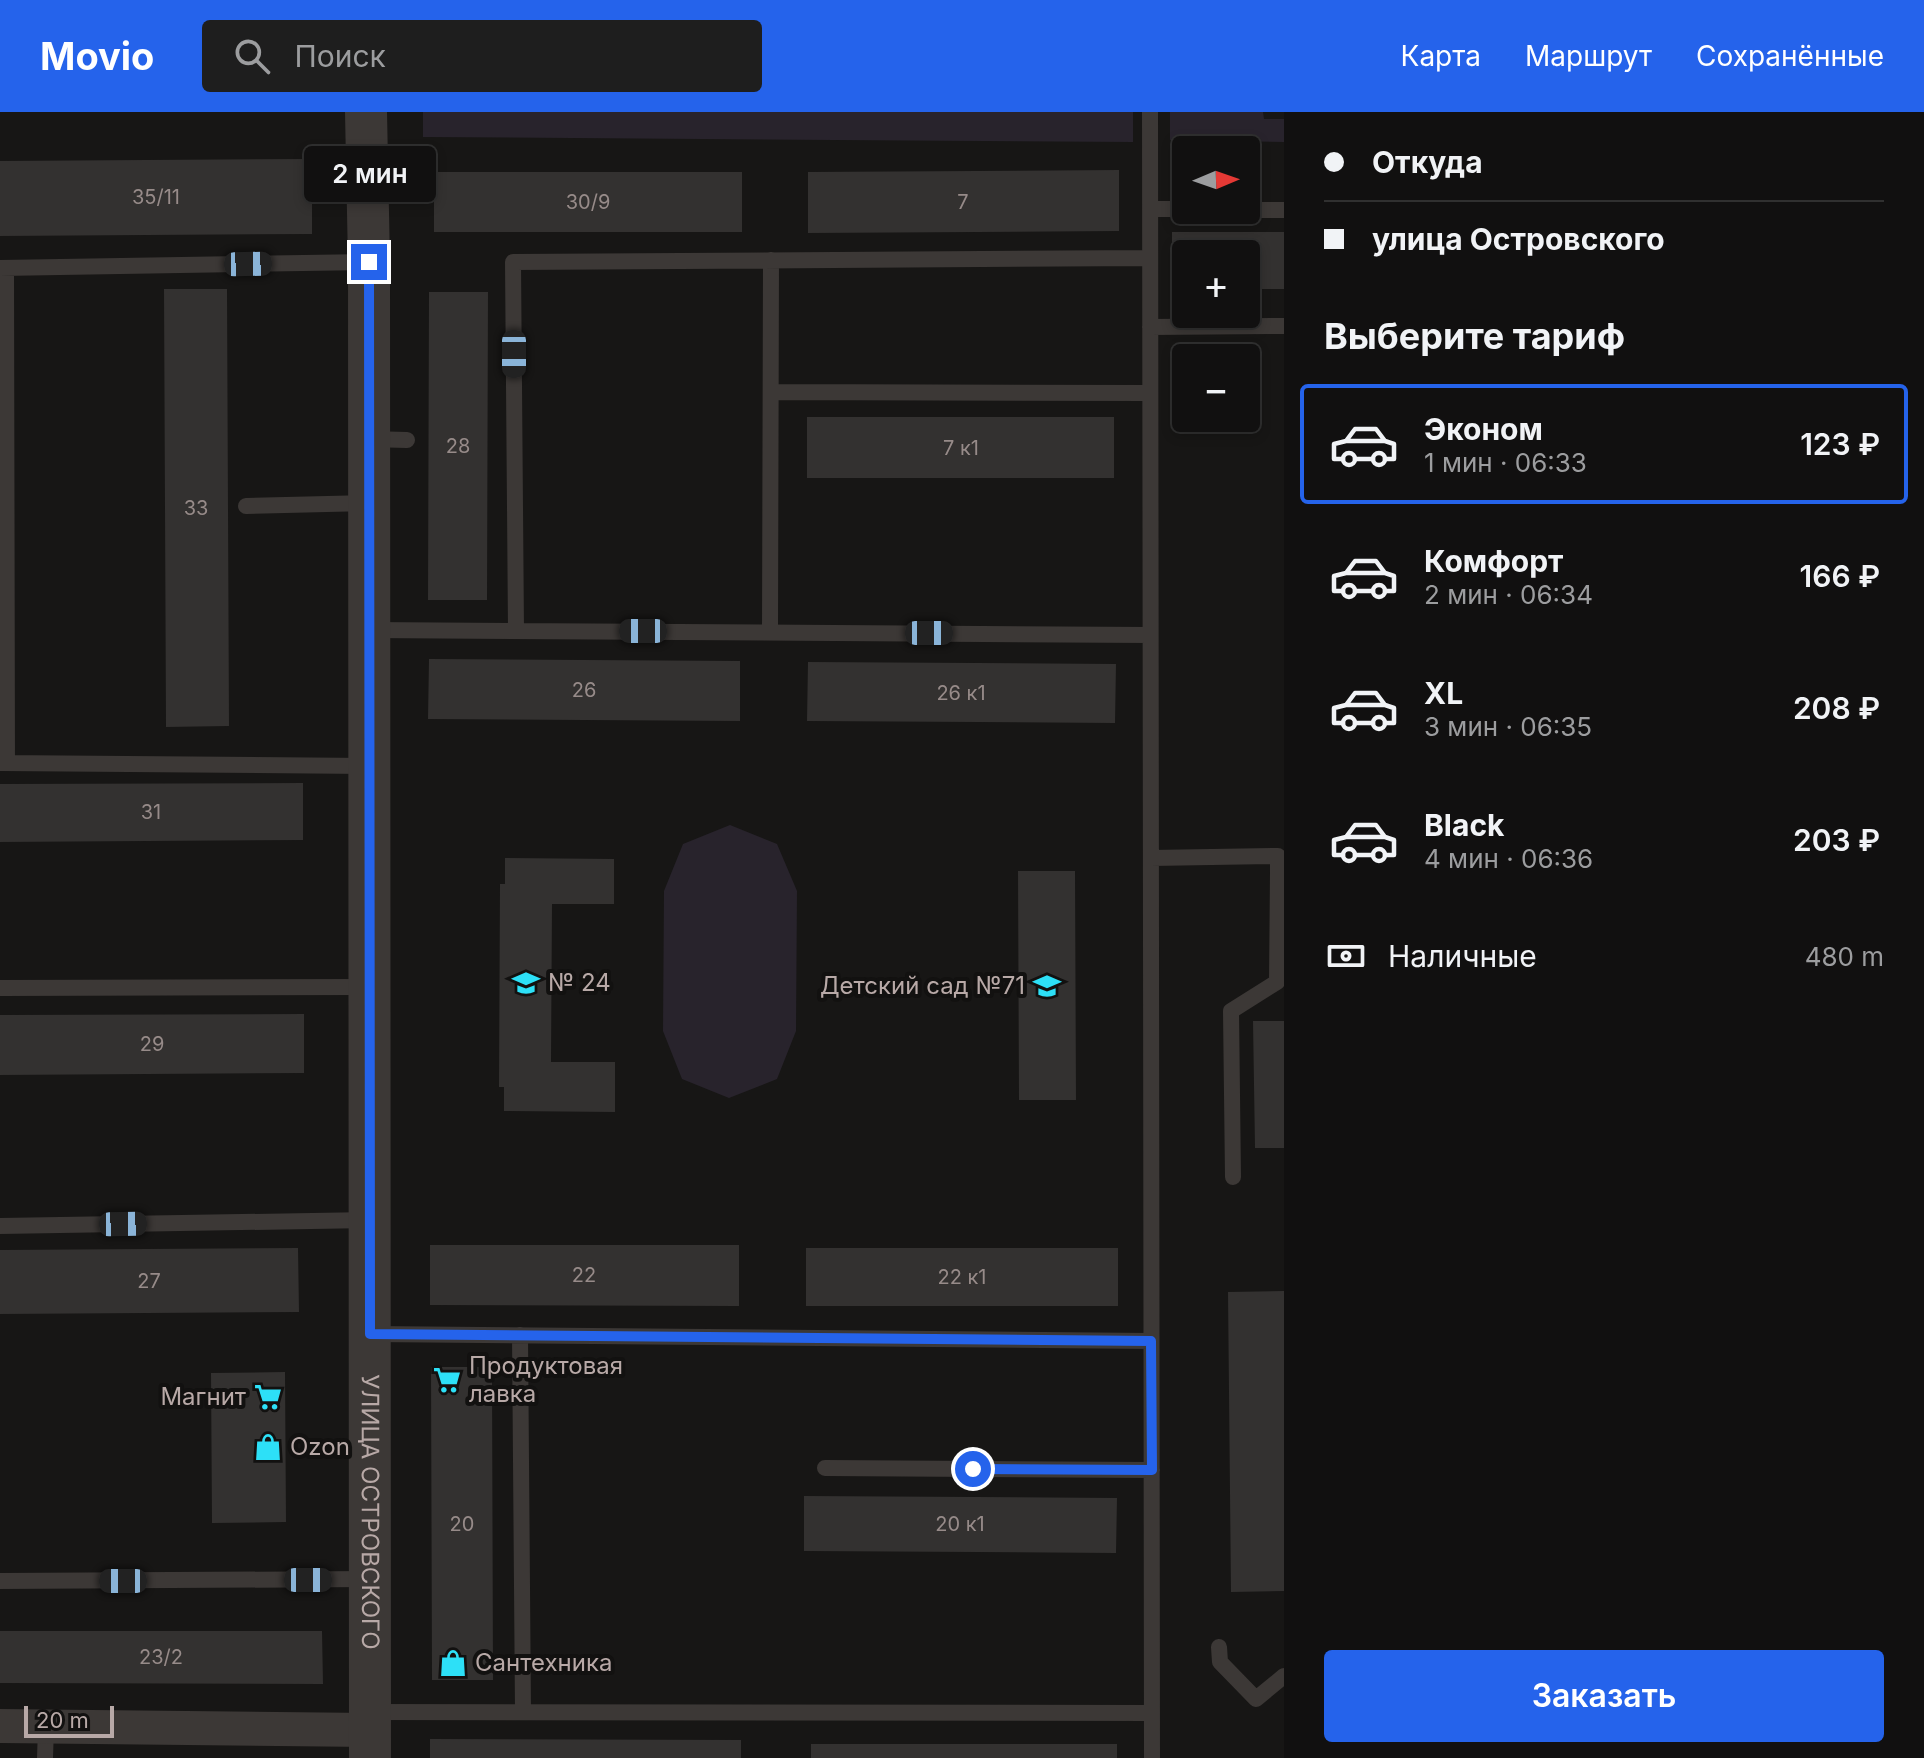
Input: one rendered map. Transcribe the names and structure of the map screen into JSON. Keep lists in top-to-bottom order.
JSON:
{
  "streets": {
    "street": ["УЛИЦА ОСТРОВСКОГО"]
  },
  "places": {
    "school or university": ["№ 24", "Детский сад №71"],
    "supermarket": ["Продуктовая лавка", "Магнит"],
    "shop": ["Ozon", "Сантехника"]
  },
  "house_numbers": [
    "35/11",
    "30/9",
    "7",
    "28",
    "7 к1",
    "33",
    "26",
    "26 к1",
    "31",
    "29",
    "22",
    "22 к1",
    "27",
    "20",
    "20 к1",
    "23/2"
  ],
  "scale_bar": "20 m",
  "north": "right",
  "page": {
    "header": "Movio",
    "search": "Поиск",
    "nav": ["Карта", "Маршрут", "Сохранённые"],
    "banner": ["Откуда", "улица Островского"],
    "map_buttons": ["+", "−"],
    "bubble": "2 мин",
    "heading": "Выберите тариф",
    "list": [
      {
        "name": "Эконом",
        "note": "1 мин · 06:33",
        "value": "123 ₽"
      },
      {
        "name": "Комфорт",
        "note": "2 мин · 06:34",
        "value": "166 ₽"
      },
      {
        "name": "XL",
        "note": "3 мин · 06:35",
        "value": "208 ₽"
      },
      {
        "name": "Black",
        "note": "4 мин · 06:36",
        "value": "203 ₽"
      }
    ],
    "pay": ["Наличные", "480 m"],
    "buttons": "Заказать",
    "scale": "20 m"
  }
}
